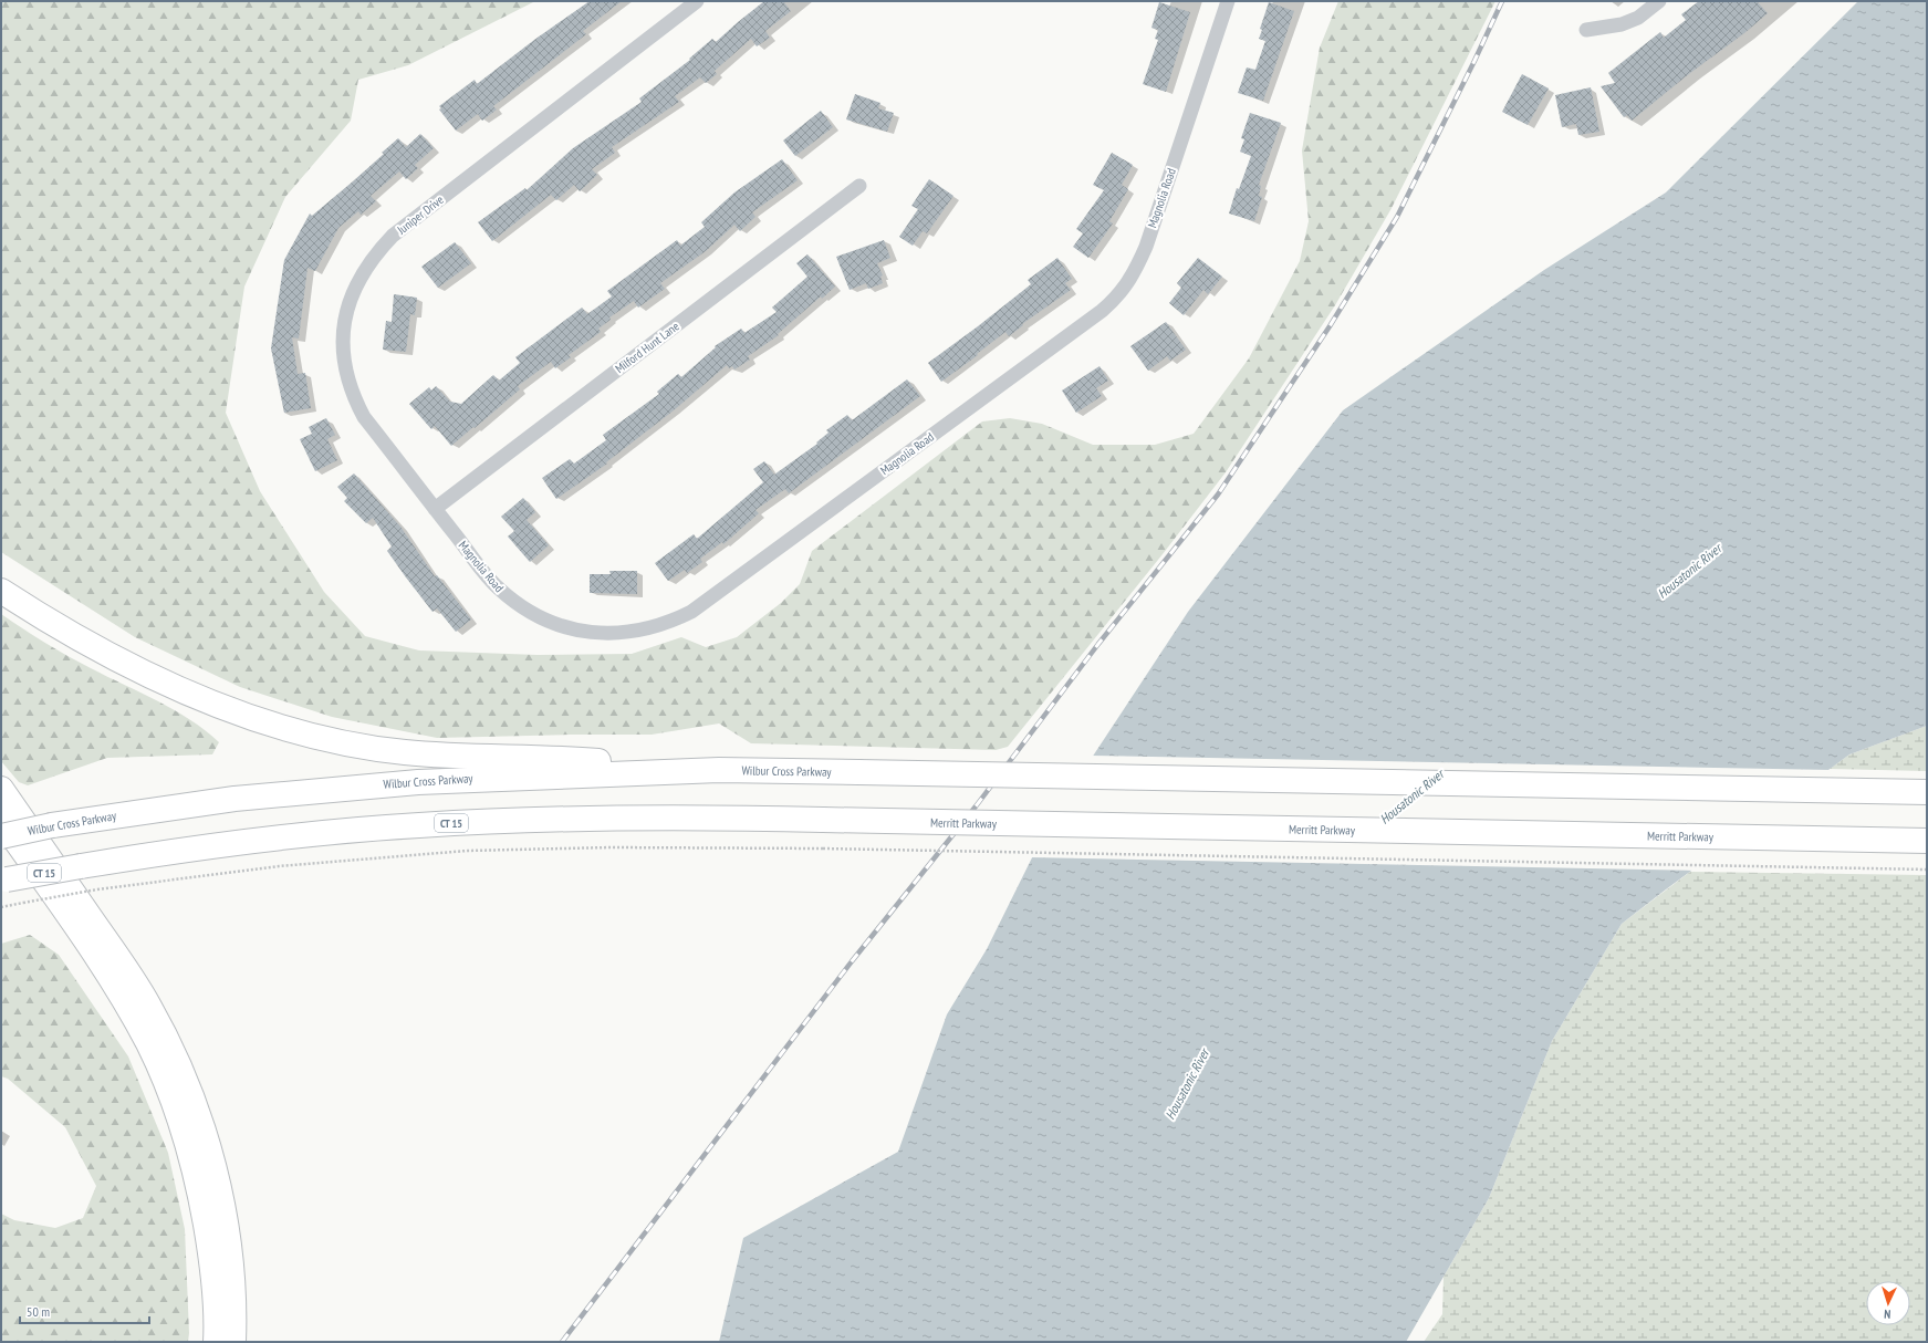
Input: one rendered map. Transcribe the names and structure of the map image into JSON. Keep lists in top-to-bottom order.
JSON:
{
  "streets": {
    "highway": ["Wilbur Cross Parkway", "CT 15", "Merritt Parkway"],
    "street": ["Magnolia Road", "Juniper Drive", "Milford Hunt Lane"]
  },
  "crossings": [
    ["Magnolia Road", "Juniper Drive"],
    ["Magnolia Road", "Milford Hunt Lane"],
    ["Juniper Drive", "Milford Hunt Lane"]
  ],
  "water": ["Housatonic River"],
  "scale_bar": "50 m",
  "north": "bottom"
}
